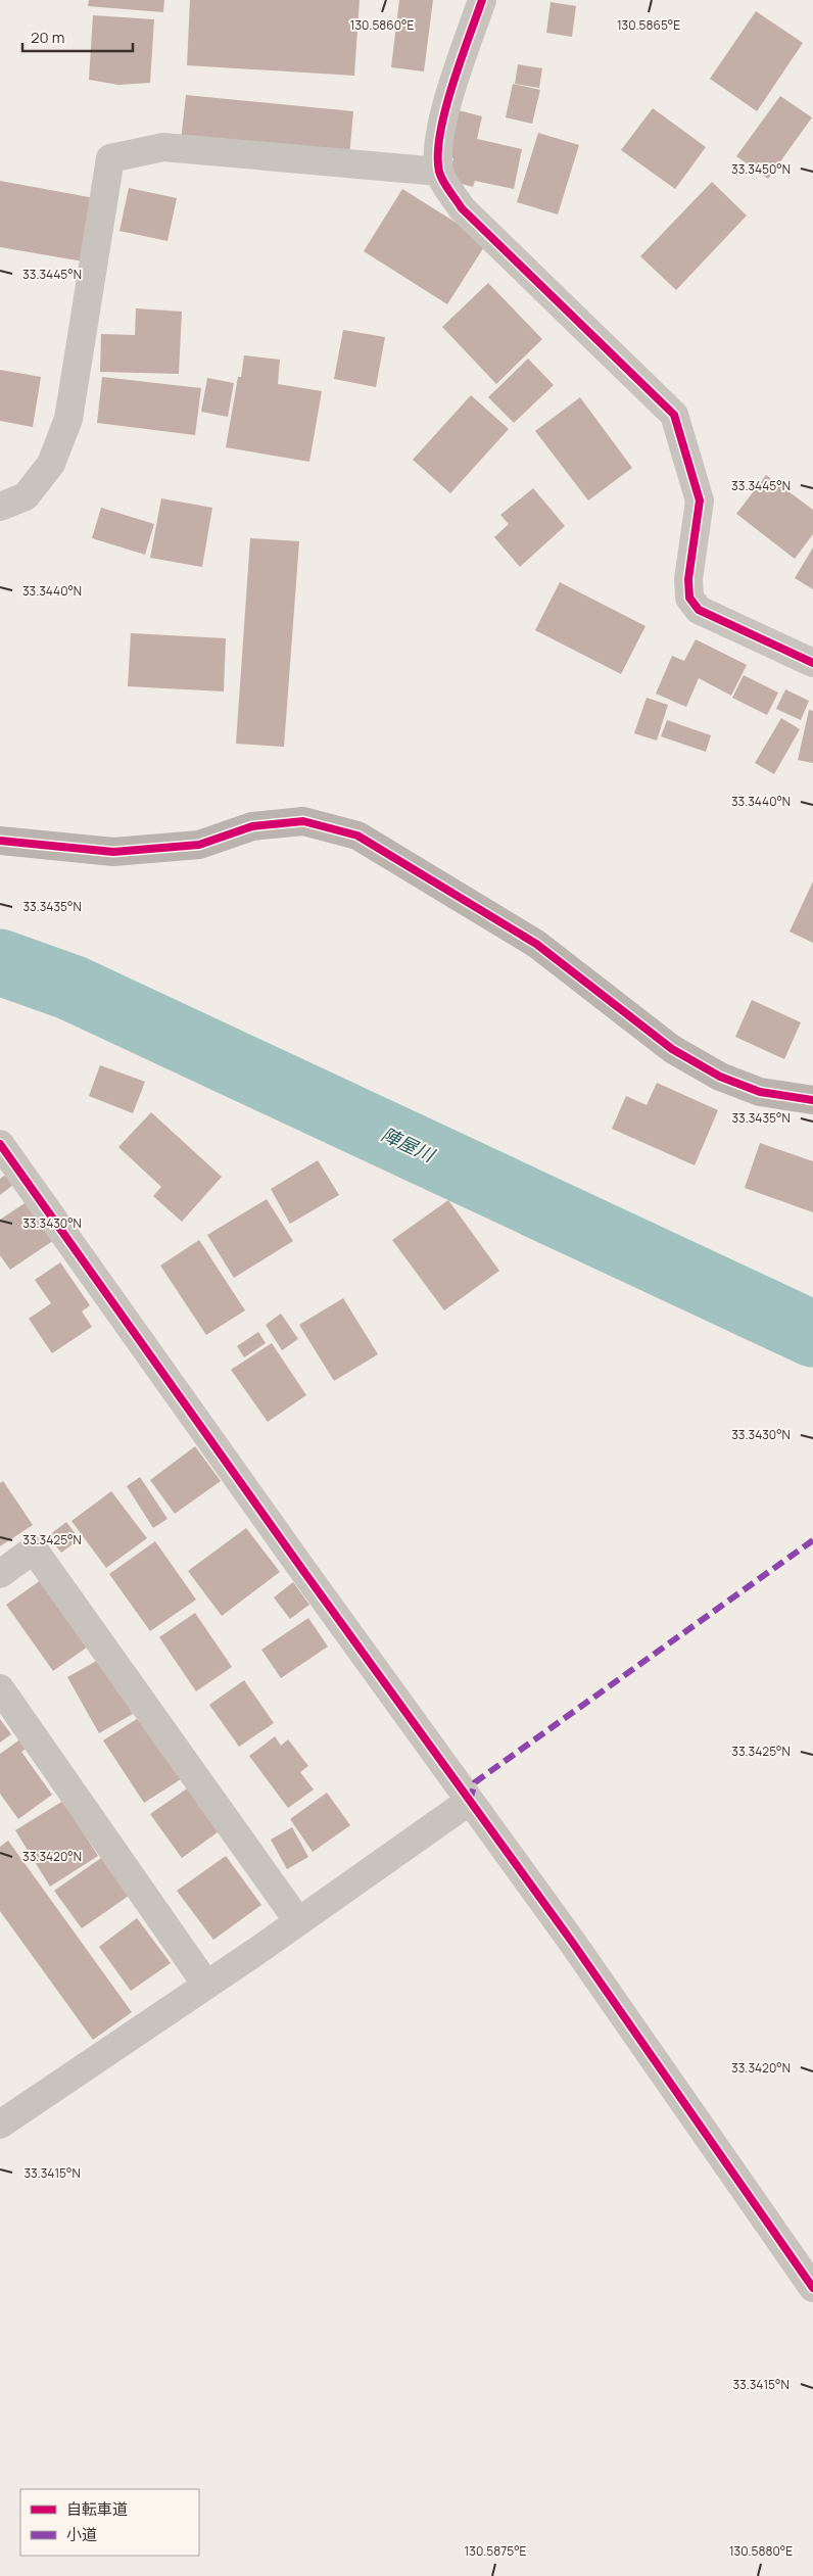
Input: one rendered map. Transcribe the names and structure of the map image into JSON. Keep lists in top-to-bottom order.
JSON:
{
  "water": ["陣屋川"],
  "legend": ["自転車道", "小道"],
  "scale_bar": "20 m",
  "coordinates": [
    "130.5860°E",
    "130.5865°E",
    "33.3450°N",
    "33.3445°N",
    "33.3440°N",
    "33.3435°N",
    "33.3430°N",
    "33.3425°N",
    "33.3420°N",
    "33.3415°N",
    "130.5875°E",
    "130.5880°E"
  ]
}
